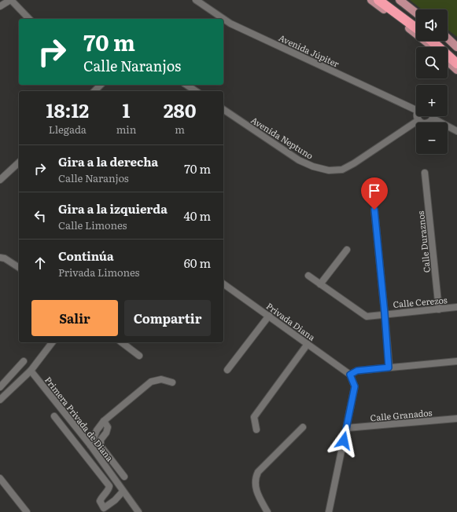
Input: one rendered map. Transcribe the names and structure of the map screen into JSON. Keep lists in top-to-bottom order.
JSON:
{
  "streets": {
    "street": [
      "Avenida Júpiter",
      "Avenida Neptuno",
      "Calle Duraznos",
      "Calle Cerezos",
      "Privada Diana",
      "Calle Granados",
      "Primera Privada de Diana"
    ]
  },
  "crossings": [
    ["Calle Duraznos", "Calle Cerezos"]
  ],
  "page": {
    "map_buttons": ["+", "−"],
    "turn": ["70 m", "Calle Naranjos"],
    "eta": [
      "18:12",
      "Llegada",
      "1",
      "min",
      "280",
      "m"
    ],
    "list": [
      {
        "name": "Gira a la derecha",
        "note": "Calle Naranjos",
        "value": "70 m"
      },
      {
        "name": "Gira a la izquierda",
        "note": "Calle Limones",
        "value": "40 m"
      },
      {
        "name": "Continúa",
        "note": "Privada Limones",
        "value": "60 m"
      }
    ],
    "buttons": ["Salir", "Compartir"]
  }
}
